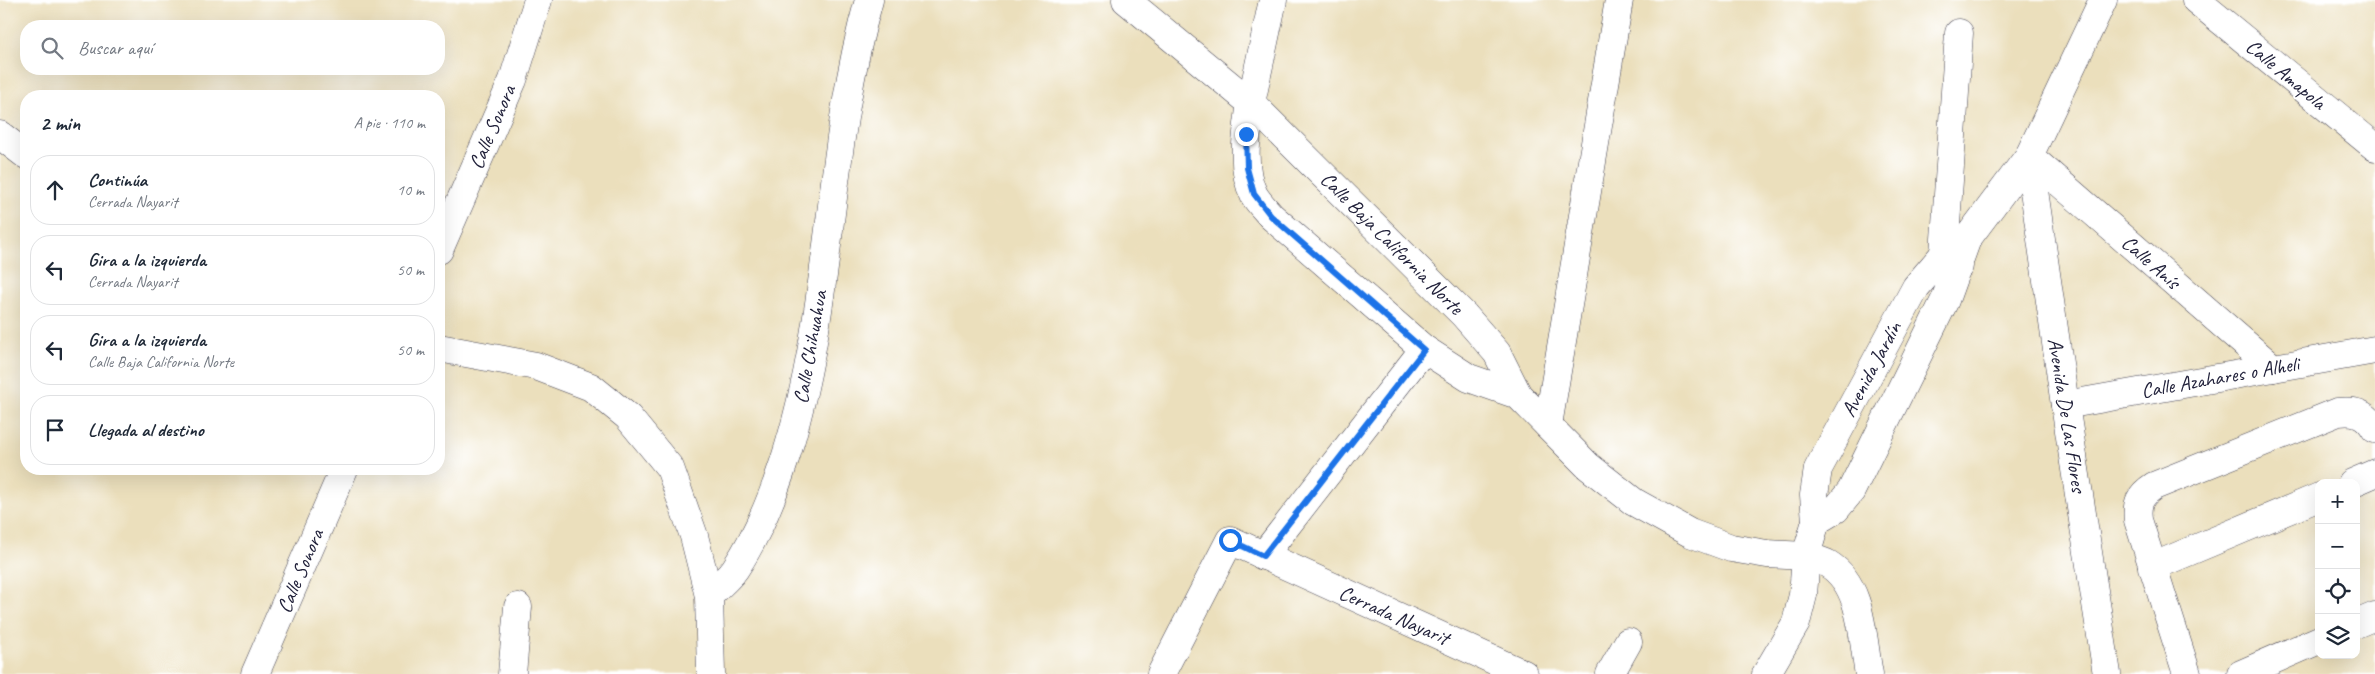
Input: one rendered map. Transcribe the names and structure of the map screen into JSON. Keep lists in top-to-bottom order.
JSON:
{
  "streets": {
    "street": [
      "Calle Amapola",
      "Calle Sonora",
      "Calle Baja California Norte",
      "Calle Anís",
      "Calle Chihuahua",
      "Avenida Jardín",
      "Calle Azahares o Alheli",
      "Avenida De Las Flores",
      "Cerrada Nayarit"
    ]
  },
  "crossings": [
    ["Calle Baja California Norte", "Avenida Jardín"],
    ["Calle Anís", "Avenida Jardín"],
    ["Calle Anís", "Calle Azahares o Alheli"],
    ["Calle Anís", "Avenida De Las Flores"],
    ["Avenida Jardín", "Avenida De Las Flores"],
    ["Calle Azahares o Alheli", "Avenida De Las Flores"]
  ],
  "page": {
    "search": "Buscar aquí",
    "heading": ["2 min", "A pie · 110 m"],
    "list": [
      ["Continúa", "Cerrada Nayarit", "10 m"],
      ["Gira a la izquierda", "Cerrada Nayarit", "50 m"],
      ["Gira a la izquierda", "Calle Baja California Norte", "50 m"],
      "Llegada al destino"
    ],
    "map_buttons": ["+", "−"]
  }
}
